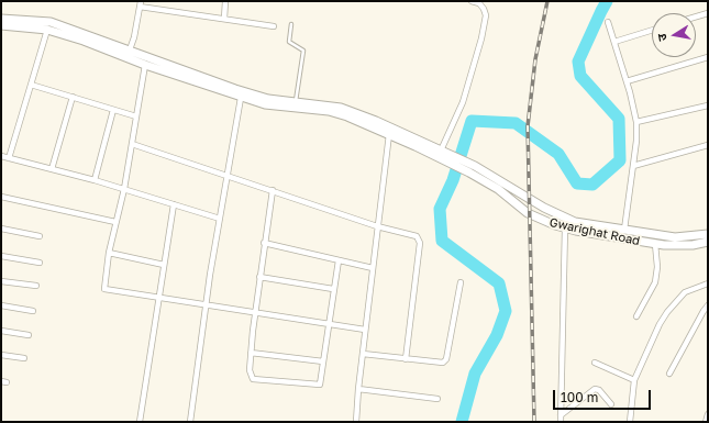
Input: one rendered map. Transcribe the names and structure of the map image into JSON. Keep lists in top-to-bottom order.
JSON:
{
  "streets": {
    "street": ["Gwarighat Road"]
  },
  "scale_bar": "100 m",
  "north": "left"
}
